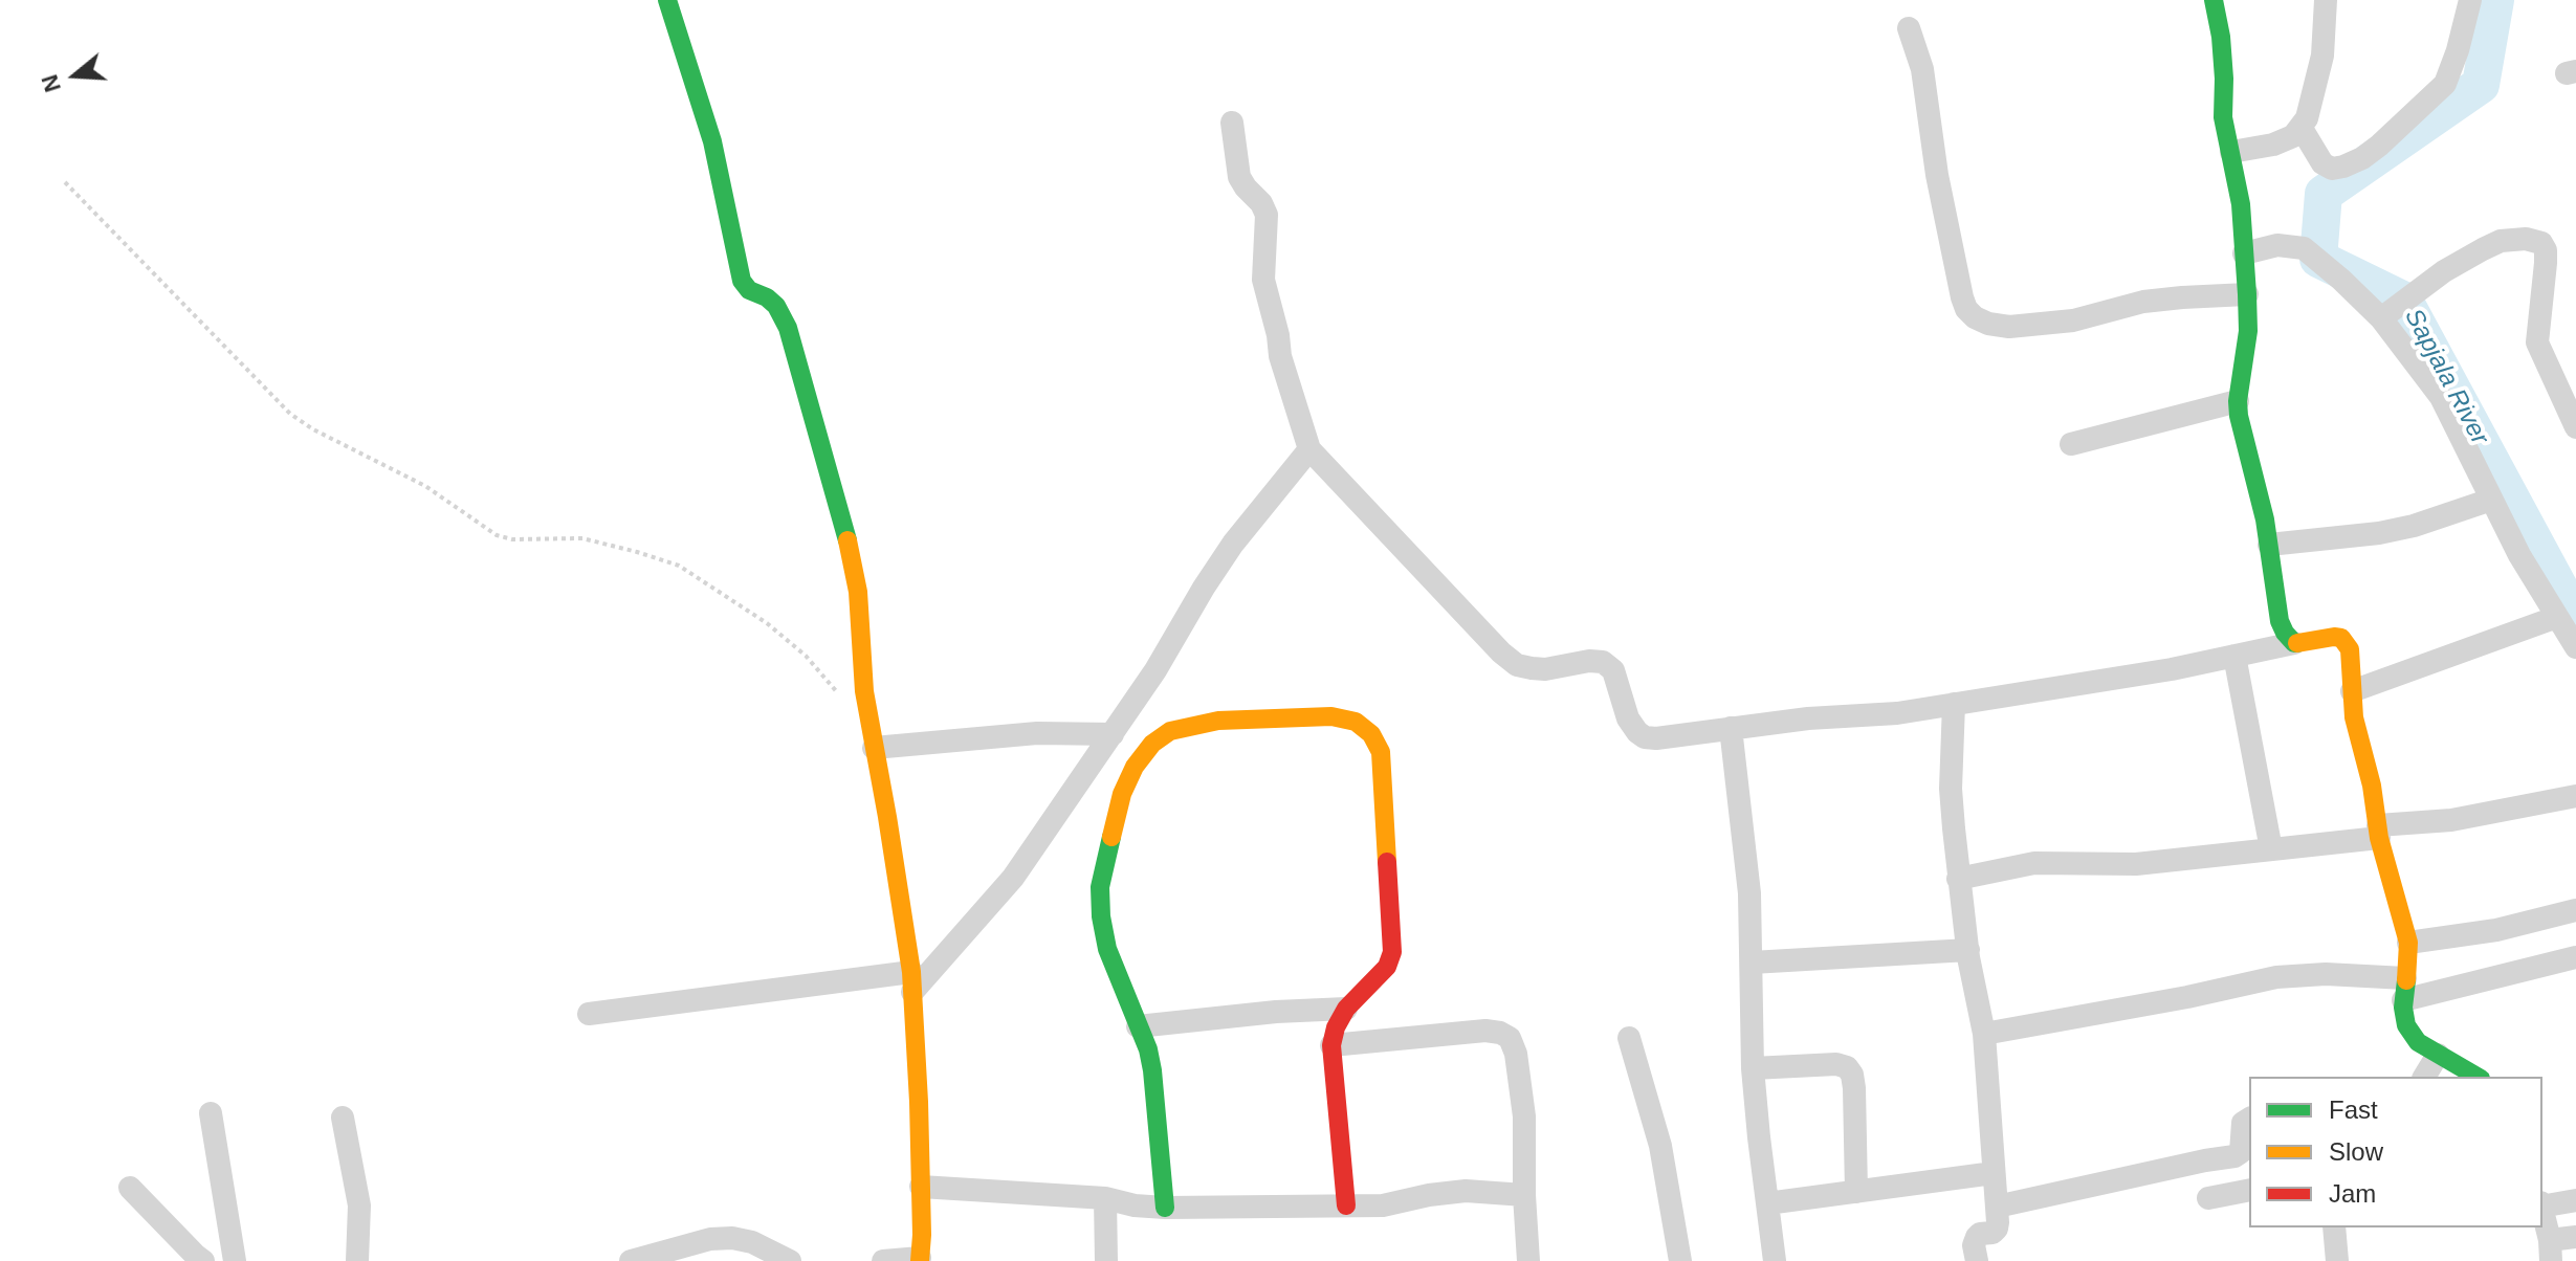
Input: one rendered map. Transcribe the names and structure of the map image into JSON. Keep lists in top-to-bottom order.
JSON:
{
  "water": ["Sapjala River"],
  "legend": ["Fast", "Slow", "Jam"],
  "north": "left"
}
